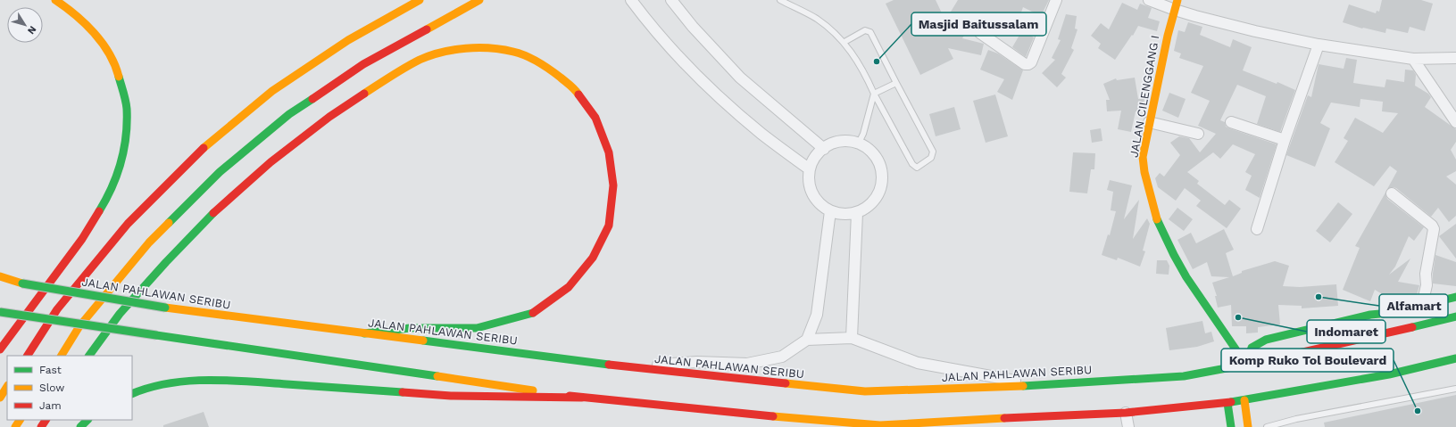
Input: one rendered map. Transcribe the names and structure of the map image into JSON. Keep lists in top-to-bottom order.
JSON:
{
  "streets": {
    "main road": ["JALAN CILENGGANG I", "JALAN PAHLAWAN SERIBU"]
  },
  "crossings": [
    ["JALAN CILENGGANG I", "JALAN PAHLAWAN SERIBU"]
  ],
  "places": [
    "Masjid Baitussalam",
    "Alfamart",
    "Indomaret",
    "Komp Ruko Tol Boulevard"
  ],
  "legend": ["Fast", "Slow", "Jam"],
  "north": "bottom right"
}
